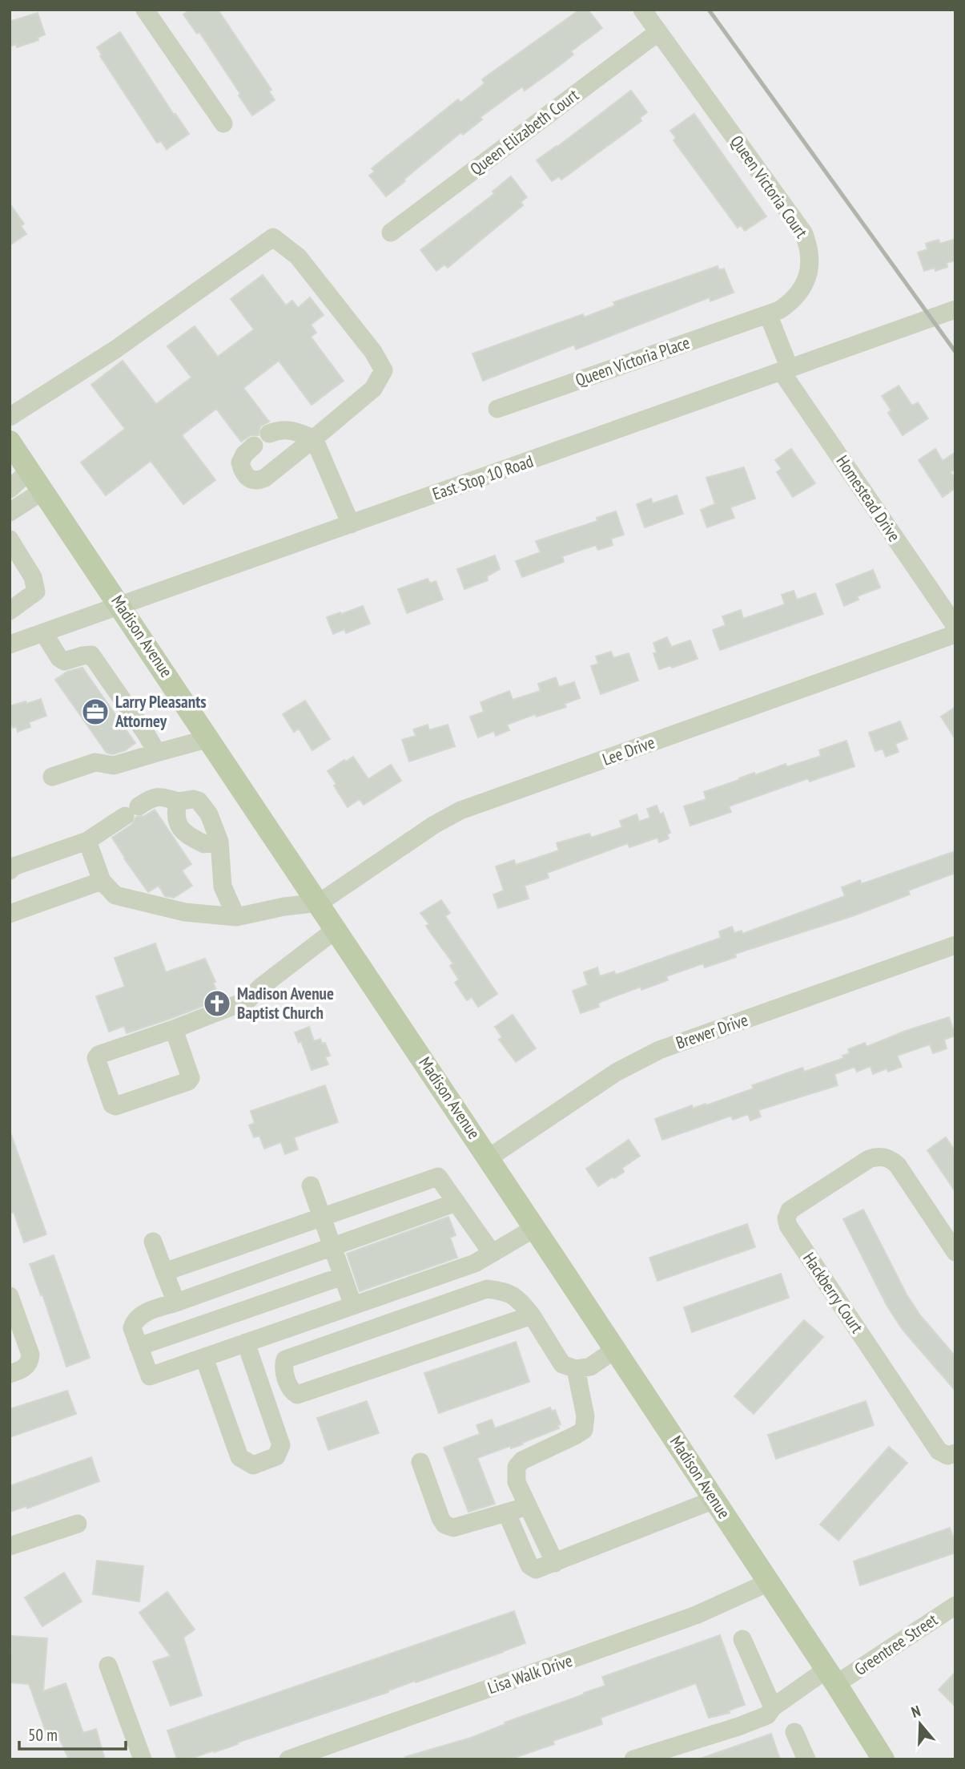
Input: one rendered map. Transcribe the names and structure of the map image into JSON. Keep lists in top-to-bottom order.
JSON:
{
  "streets": {
    "main road": ["Madison Avenue"],
    "street": [
      "Queen Elizabeth Court",
      "Queen Victoria Court",
      "Queen Victoria Place",
      "East Stop 10 Road",
      "Homestead Drive",
      "Lee Drive",
      "Brewer Drive",
      "Hackberry Court",
      "Greentree Street",
      "Lisa Walk Drive"
    ]
  },
  "crossings": [
    ["Queen Elizabeth Court", "Queen Victoria Court"],
    ["Queen Victoria Court", "Queen Victoria Place"],
    ["East Stop 10 Road", "Homestead Drive"],
    ["East Stop 10 Road", "Madison Avenue"],
    ["Madison Avenue", "Lee Drive"],
    ["Madison Avenue", "Brewer Drive"],
    ["Madison Avenue", "Greentree Street"],
    ["Madison Avenue", "Lisa Walk Drive"]
  ],
  "places": {
    "office": ["Larry Pleasants Attorney"],
    "church": ["Madison Avenue Baptist Church"]
  },
  "scale_bar": "50 m",
  "north": "top"
}
